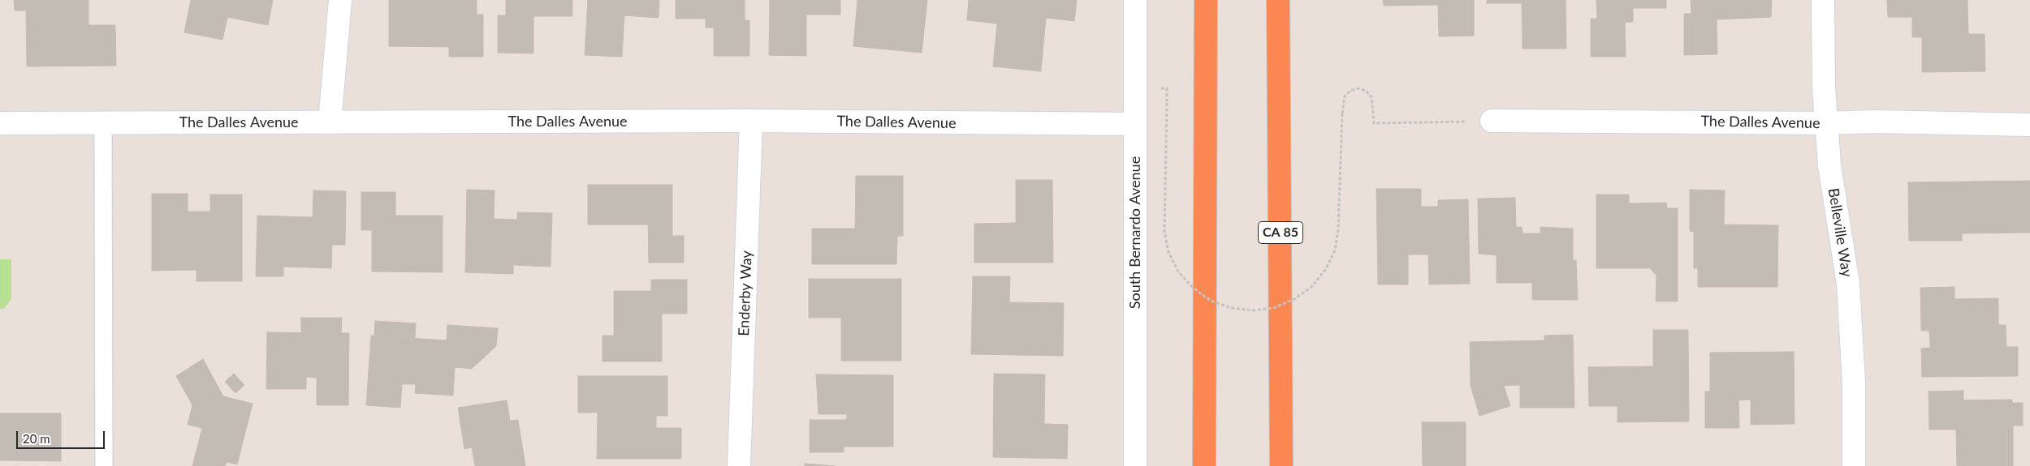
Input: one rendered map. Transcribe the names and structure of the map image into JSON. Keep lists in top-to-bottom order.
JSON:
{
  "streets": {
    "highway": ["CA 85"],
    "street": [
      "The Dalles Avenue",
      "South Bernardo Avenue",
      "Belleville Way",
      "Enderby Way"
    ]
  },
  "crossings": [
    ["The Dalles Avenue", "South Bernardo Avenue"],
    ["The Dalles Avenue", "Belleville Way"],
    ["The Dalles Avenue", "Enderby Way"]
  ],
  "scale_bar": "20 m"
}
